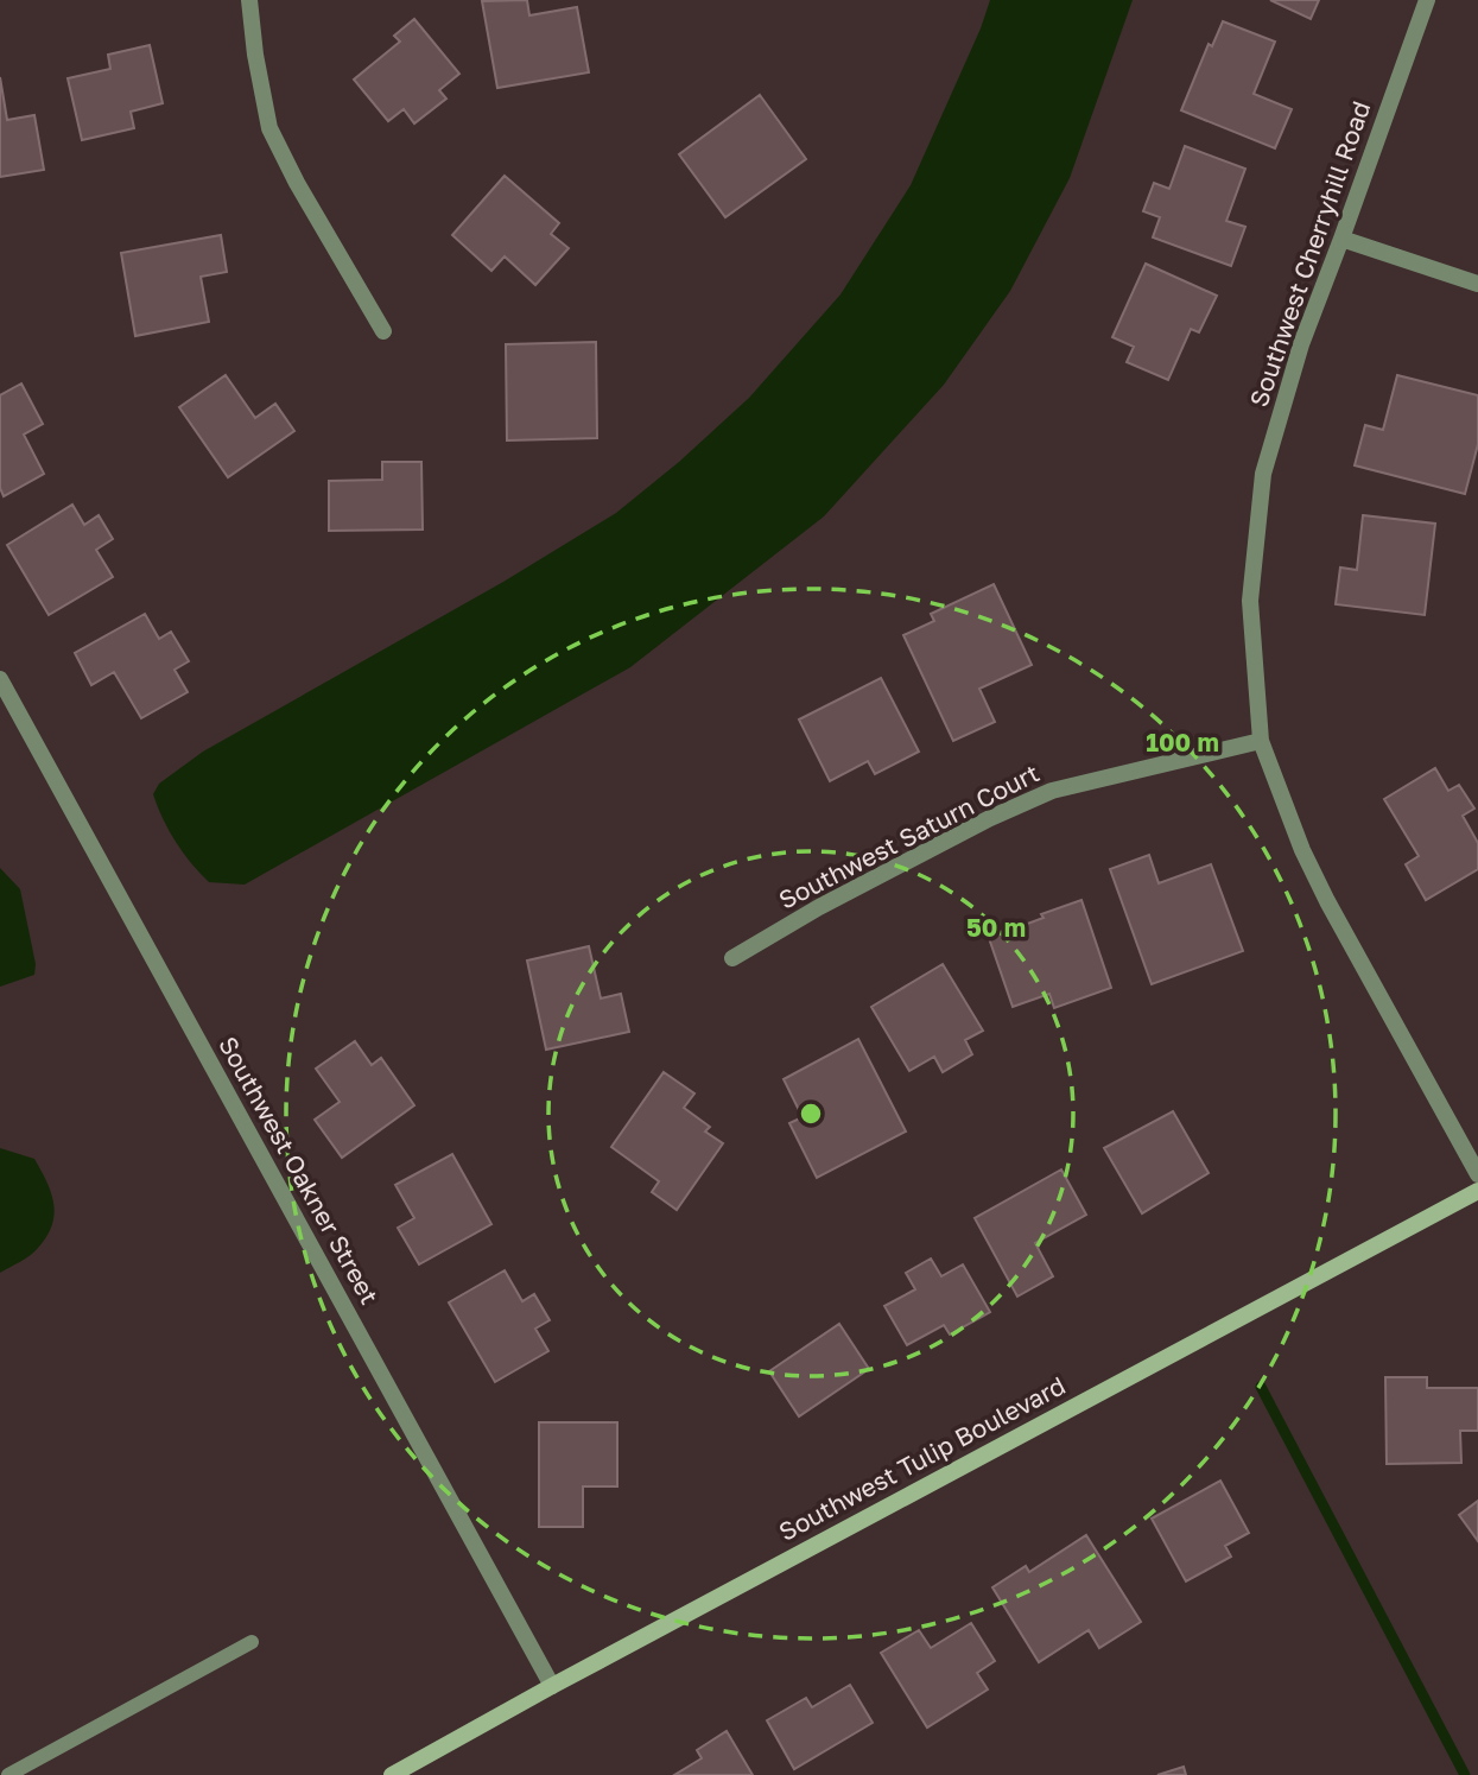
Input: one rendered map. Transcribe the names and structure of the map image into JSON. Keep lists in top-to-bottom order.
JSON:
{
  "streets": {
    "street": [
      "Southwest Cherryhill Road",
      "Southwest Saturn Court",
      "Southwest Oakner Street",
      "Southwest Tulip Boulevard"
    ]
  },
  "crossings": [
    ["Southwest Cherryhill Road", "Southwest Saturn Court"],
    ["Southwest Oakner Street", "Southwest Tulip Boulevard"]
  ],
  "rings": ["100 m", "50 m"]
}
